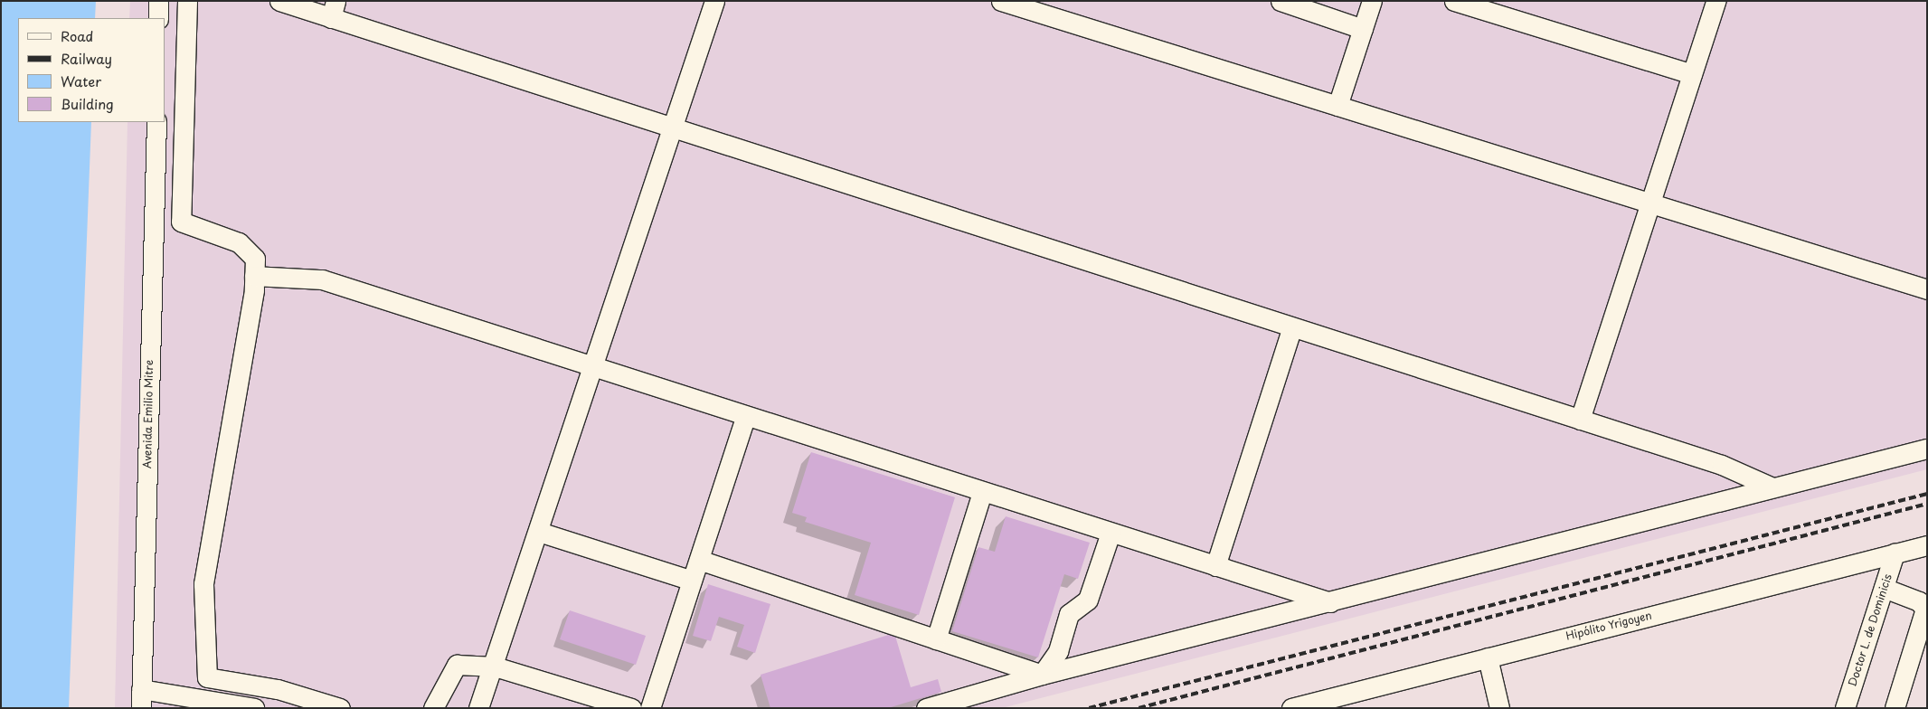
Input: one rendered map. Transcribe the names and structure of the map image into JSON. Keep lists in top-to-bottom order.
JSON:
{
  "streets": {
    "street": ["Avenida Emilio Mitre", "Hipólito Yrigoyen", "Doctor L. de Dominicis"]
  },
  "crossings": [
    ["Hipólito Yrigoyen", "Doctor L. de Dominicis"]
  ],
  "legend": [
    "Road",
    "Railway",
    "Water",
    "Building"
  ]
}
